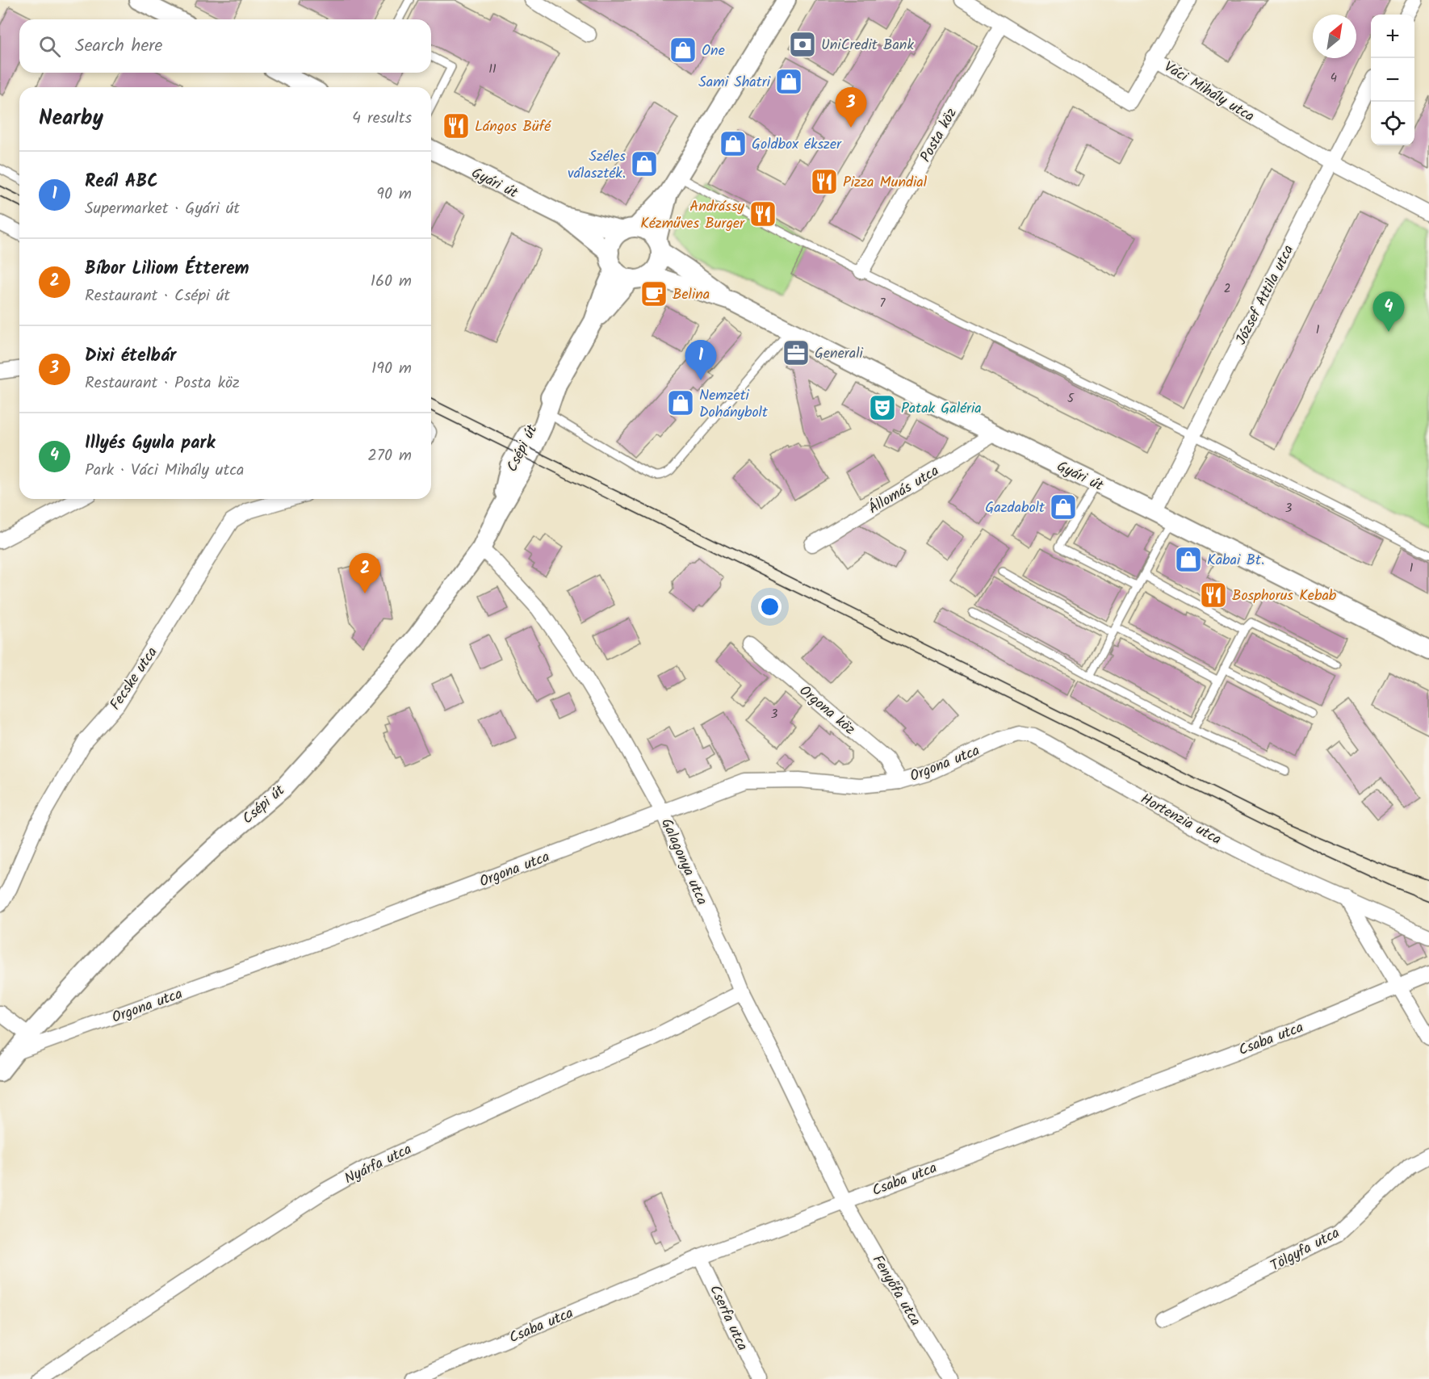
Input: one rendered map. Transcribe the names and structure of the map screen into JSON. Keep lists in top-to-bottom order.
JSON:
{
  "streets": {
    "street": [
      "Váci Mihály utca",
      "Posta köz",
      "Gyári út",
      "József Attila utca",
      "Csépi út",
      "Állomás utca",
      "Fecske utca",
      "Orgona köz",
      "Orgona utca",
      "Hortenzia utca",
      "Galagonya utca",
      "Csaba utca",
      "Nyárfa utca",
      "Tölgyfa utca",
      "Fenyőfa utca",
      "Cserfa utca"
    ]
  },
  "crossings": [
    ["Váci Mihály utca", "Posta köz"],
    ["Váci Mihály utca", "József Attila utca"],
    ["Gyári út", "József Attila utca"],
    ["Gyári út", "Csépi út"],
    ["Gyári út", "Állomás utca"],
    ["Csépi út", "Orgona utca"],
    ["Csépi út", "Galagonya utca"],
    ["Orgona köz", "Orgona utca"],
    ["Orgona utca", "Hortenzia utca"],
    ["Orgona utca", "Galagonya utca"],
    ["Galagonya utca", "Csaba utca"],
    ["Galagonya utca", "Nyárfa utca"],
    ["Galagonya utca", "Fenyőfa utca"],
    ["Csaba utca", "Fenyőfa utca"],
    ["Csaba utca", "Cserfa utca"]
  ],
  "places": {
    "bank": ["UniCredit Bank"],
    "shop": [
      "One",
      "Sami Shatri",
      "Goldbox ékszer",
      "Széles választék.",
      "Nemzeti Dohánybolt",
      "Gazdabolt",
      "Kabai Bt."
    ],
    "restaurant": [
      "Lángos Büfé",
      "Pizza Mundial",
      "Andrássy Kézműves Burger",
      "Bosphorus Kebab"
    ],
    "cafe": ["Belina"],
    "office": ["Generali"],
    "theatre": ["Patak Galéria"]
  },
  "house_numbers": [
    "11",
    "4",
    "2",
    "7",
    "1",
    "5",
    "3",
    "1",
    "3"
  ],
  "north": "top right",
  "page": {
    "map_buttons": ["+", "−"],
    "search": "Search here",
    "pins": [
      "3",
      "4",
      "1",
      "2"
    ],
    "heading": ["Nearby", "4 results"],
    "list": [
      {
        "mark": "1",
        "name": "Reál ABC",
        "note": "Supermarket · Gyári út",
        "value": "90 m"
      },
      {
        "mark": "2",
        "name": "Bíbor Liliom Étterem",
        "note": "Restaurant · Csépi út",
        "value": "160 m"
      },
      {
        "mark": "3",
        "name": "Dixi ételbár",
        "note": "Restaurant · Posta köz",
        "value": "190 m"
      },
      {
        "mark": "4",
        "name": "Illyés Gyula park",
        "note": "Park · Váci Mihály utca",
        "value": "270 m"
      }
    ]
  }
}
